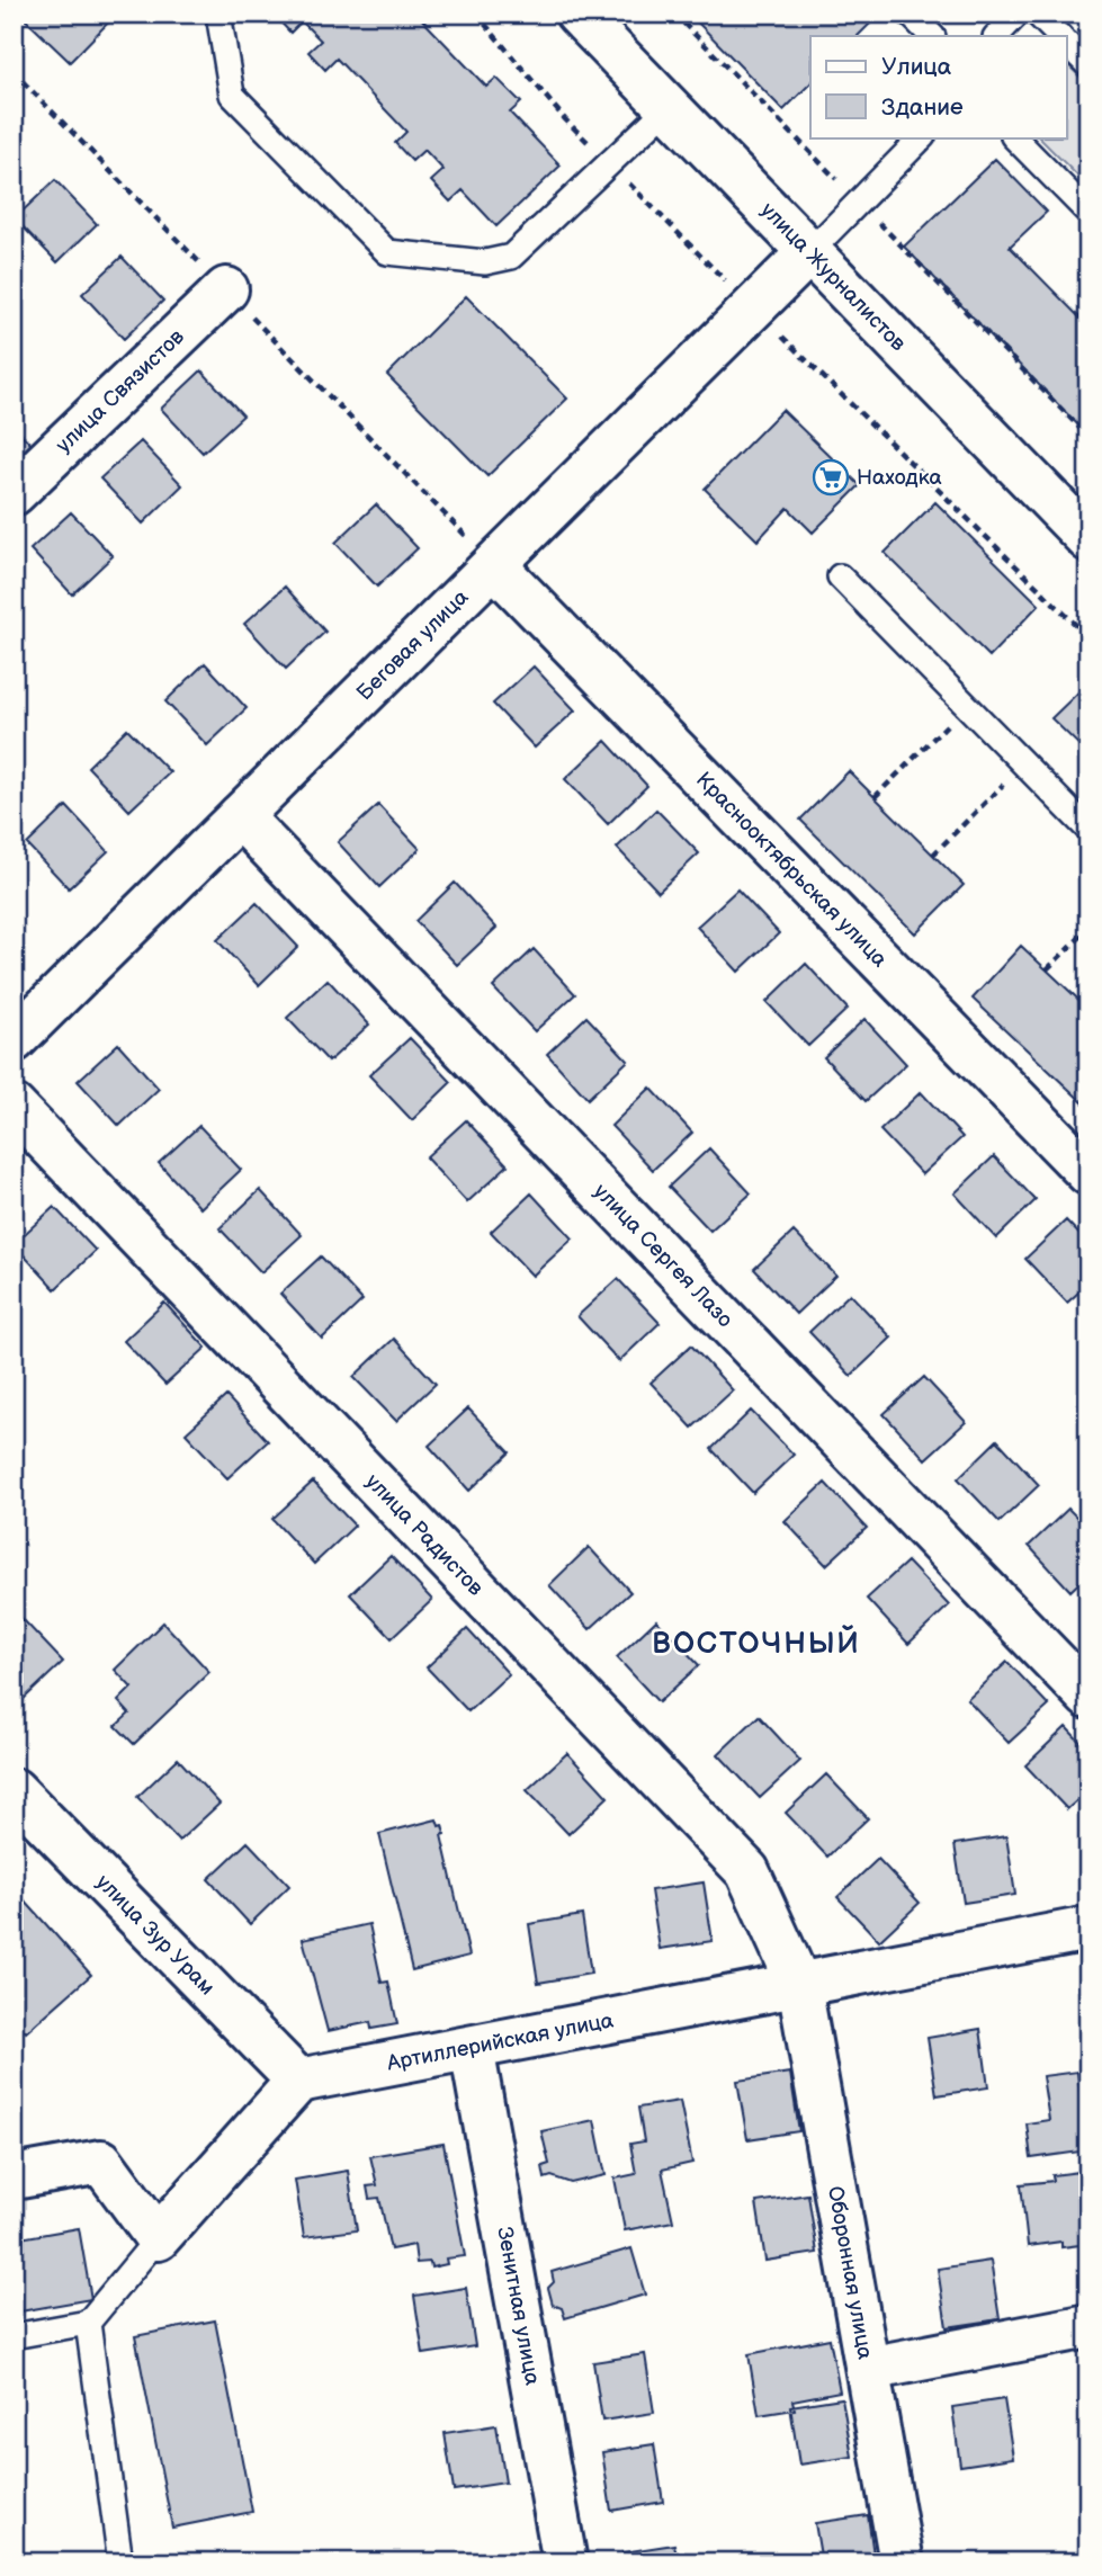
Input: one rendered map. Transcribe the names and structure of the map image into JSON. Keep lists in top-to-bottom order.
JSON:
{
  "streets": {
    "street": [
      "улица Журналистов",
      "улица Связистов",
      "Беговая улица",
      "Краснооктябрьская улица",
      "улица Сергея Лазо",
      "улица Радистов",
      "улица Зур Урам",
      "Артиллерийская улица",
      "Оборонная улица",
      "Зенитная улица"
    ]
  },
  "crossings": [
    ["улица Журналистов", "Беговая улица"],
    ["Беговая улица", "Краснооктябрьская улица"],
    ["Беговая улица", "улица Сергея Лазо"],
    ["улица Радистов", "Артиллерийская улица"],
    ["улица Радистов", "Оборонная улица"],
    ["улица Зур Урам", "Артиллерийская улица"],
    ["Артиллерийская улица", "Оборонная улица"],
    ["Артиллерийская улица", "Зенитная улица"]
  ],
  "districts": ["ВОСТОЧНЫЙ"],
  "places": {
    "supermarket": ["Находка"]
  },
  "legend": ["Улица", "Здание"]
}
